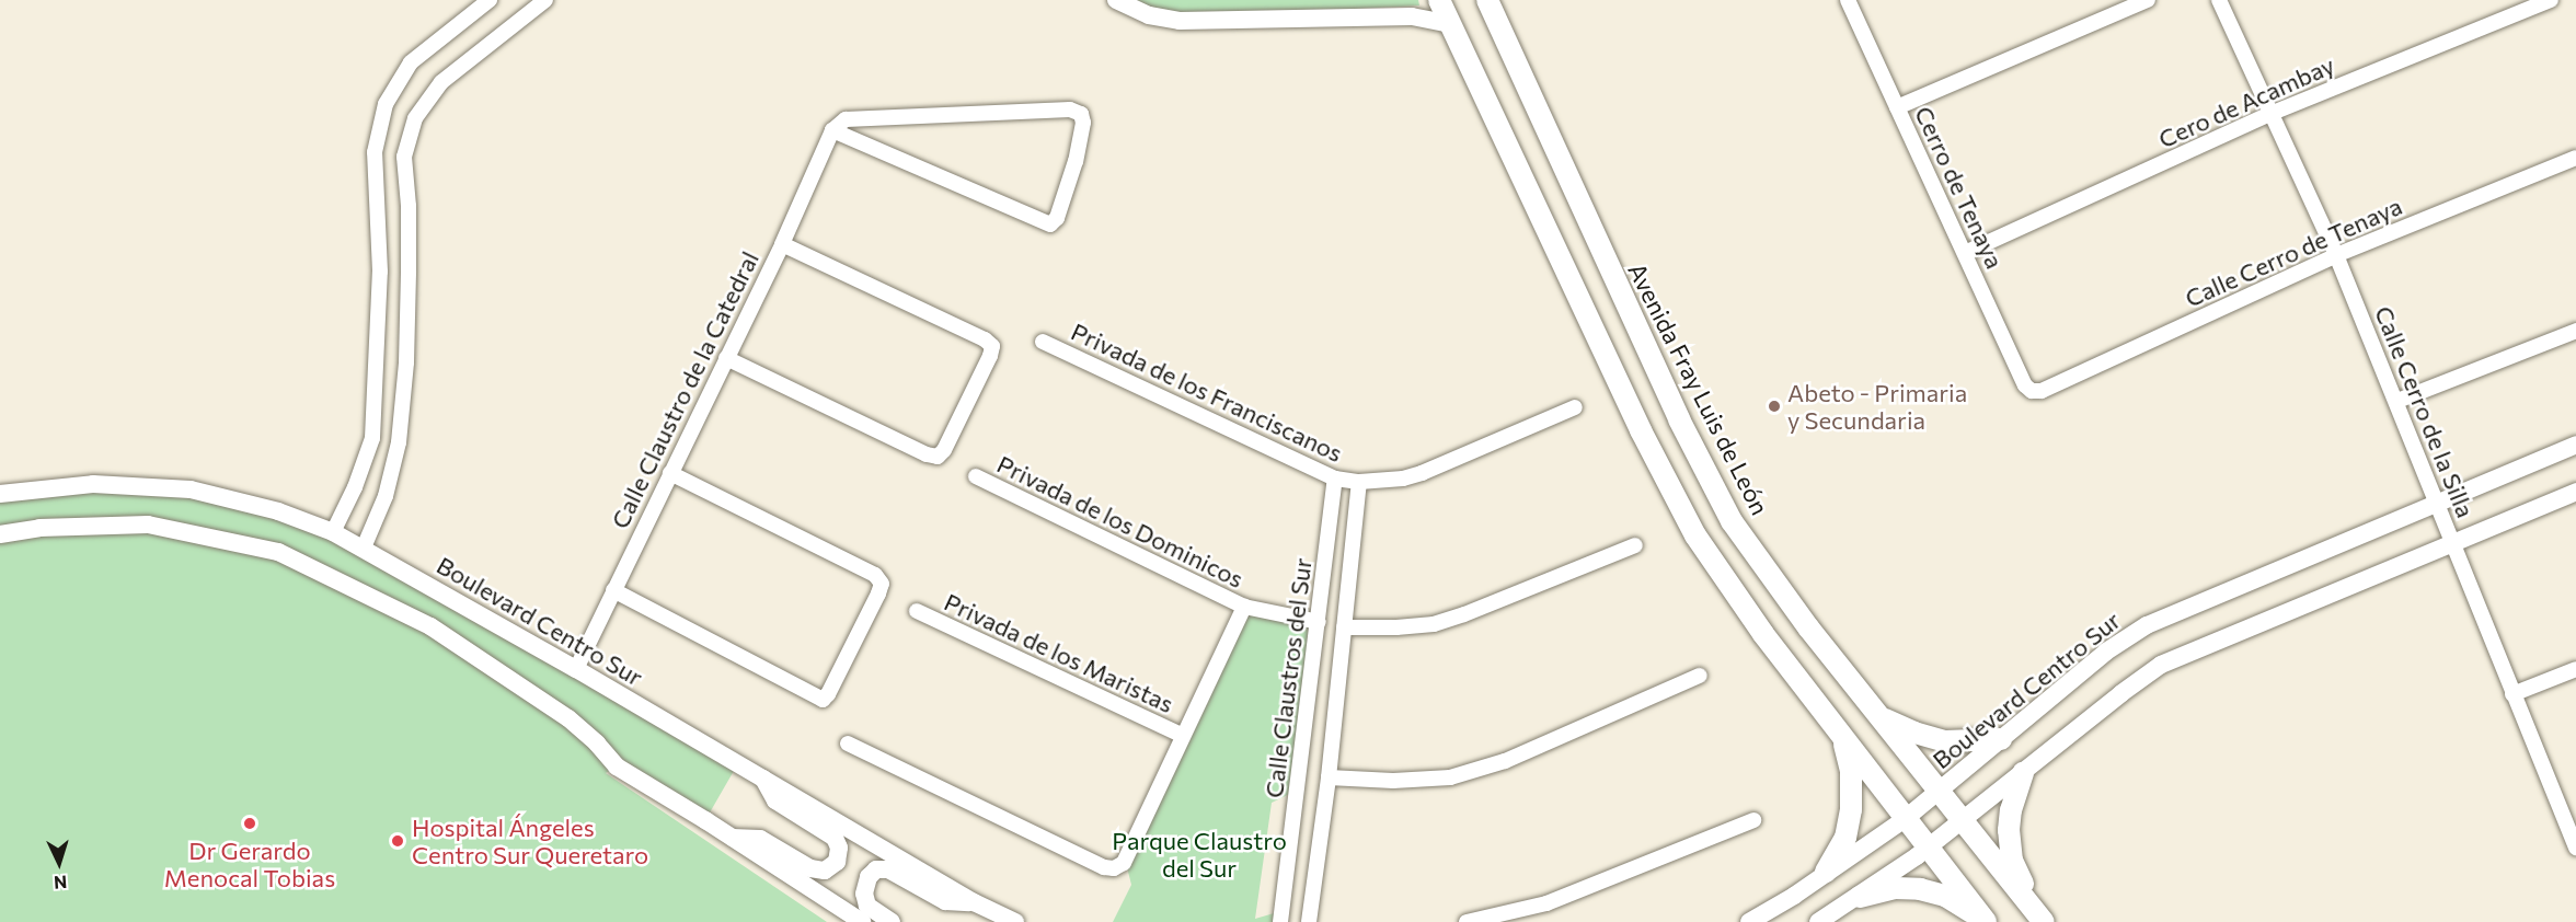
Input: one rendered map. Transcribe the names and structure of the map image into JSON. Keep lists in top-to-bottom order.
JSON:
{
  "streets": {
    "main road": ["Avenida Fray Luis de León"],
    "street": [
      "Cero de Acambay",
      "Cerro de Tenaya",
      "Calle Cerro de Tenaya",
      "Calle Claustro de la Catedral",
      "Privada de los Franciscanos",
      "Calle Cerro de la Silla",
      "Privada de los Dominicos",
      "Boulevard Centro Sur",
      "Privada de los Maristas",
      "Calle Claustros del Sur"
    ]
  },
  "crossings": [
    ["Cero de Acambay", "Cerro de Tenaya"],
    ["Cero de Acambay", "Calle Cerro de la Silla"],
    ["Cerro de Tenaya", "Calle Cerro de Tenaya"],
    ["Calle Cerro de Tenaya", "Calle Cerro de la Silla"],
    ["Avenida Fray Luis de León", "Boulevard Centro Sur"],
    ["Calle Claustro de la Catedral", "Boulevard Centro Sur"],
    ["Privada de los Franciscanos", "Calle Claustros del Sur"],
    ["Calle Cerro de la Silla", "Boulevard Centro Sur"],
    ["Privada de los Dominicos", "Privada de los Maristas"],
    ["Privada de los Dominicos", "Calle Claustros del Sur"]
  ],
  "parks": ["Parque Claustro del Sur"],
  "places": ["Abeto - Primaria y Secundaria", "Dr Gerardo Menocal Tobias", "Hospital Ángeles Centro Sur Queretaro"],
  "north": "bottom"
}
